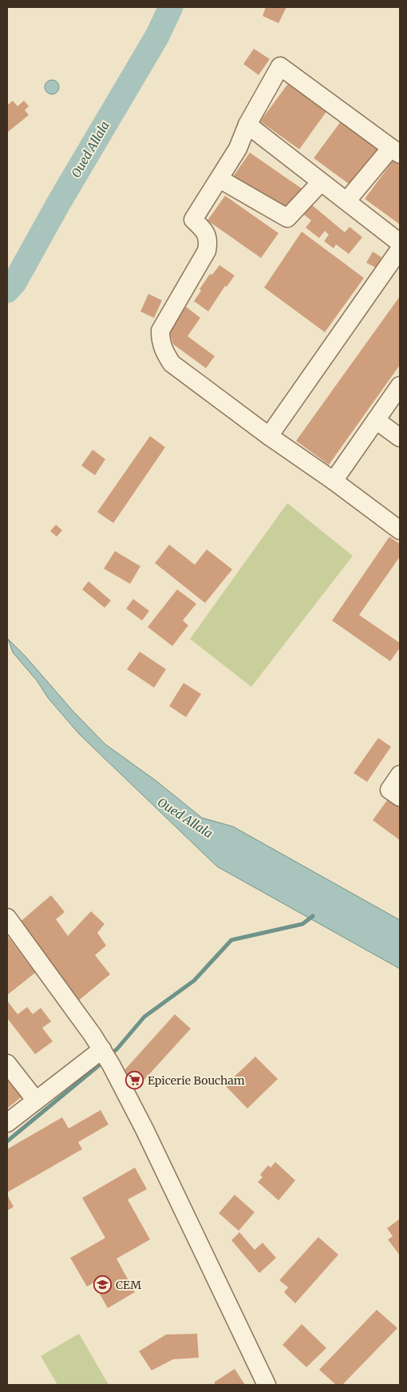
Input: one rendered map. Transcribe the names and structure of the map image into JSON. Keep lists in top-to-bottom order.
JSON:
{
  "water": ["Oued Allala"],
  "places": {
    "supermarket": ["Epicerie Boucham"],
    "school or university": ["CEM"]
  }
}
